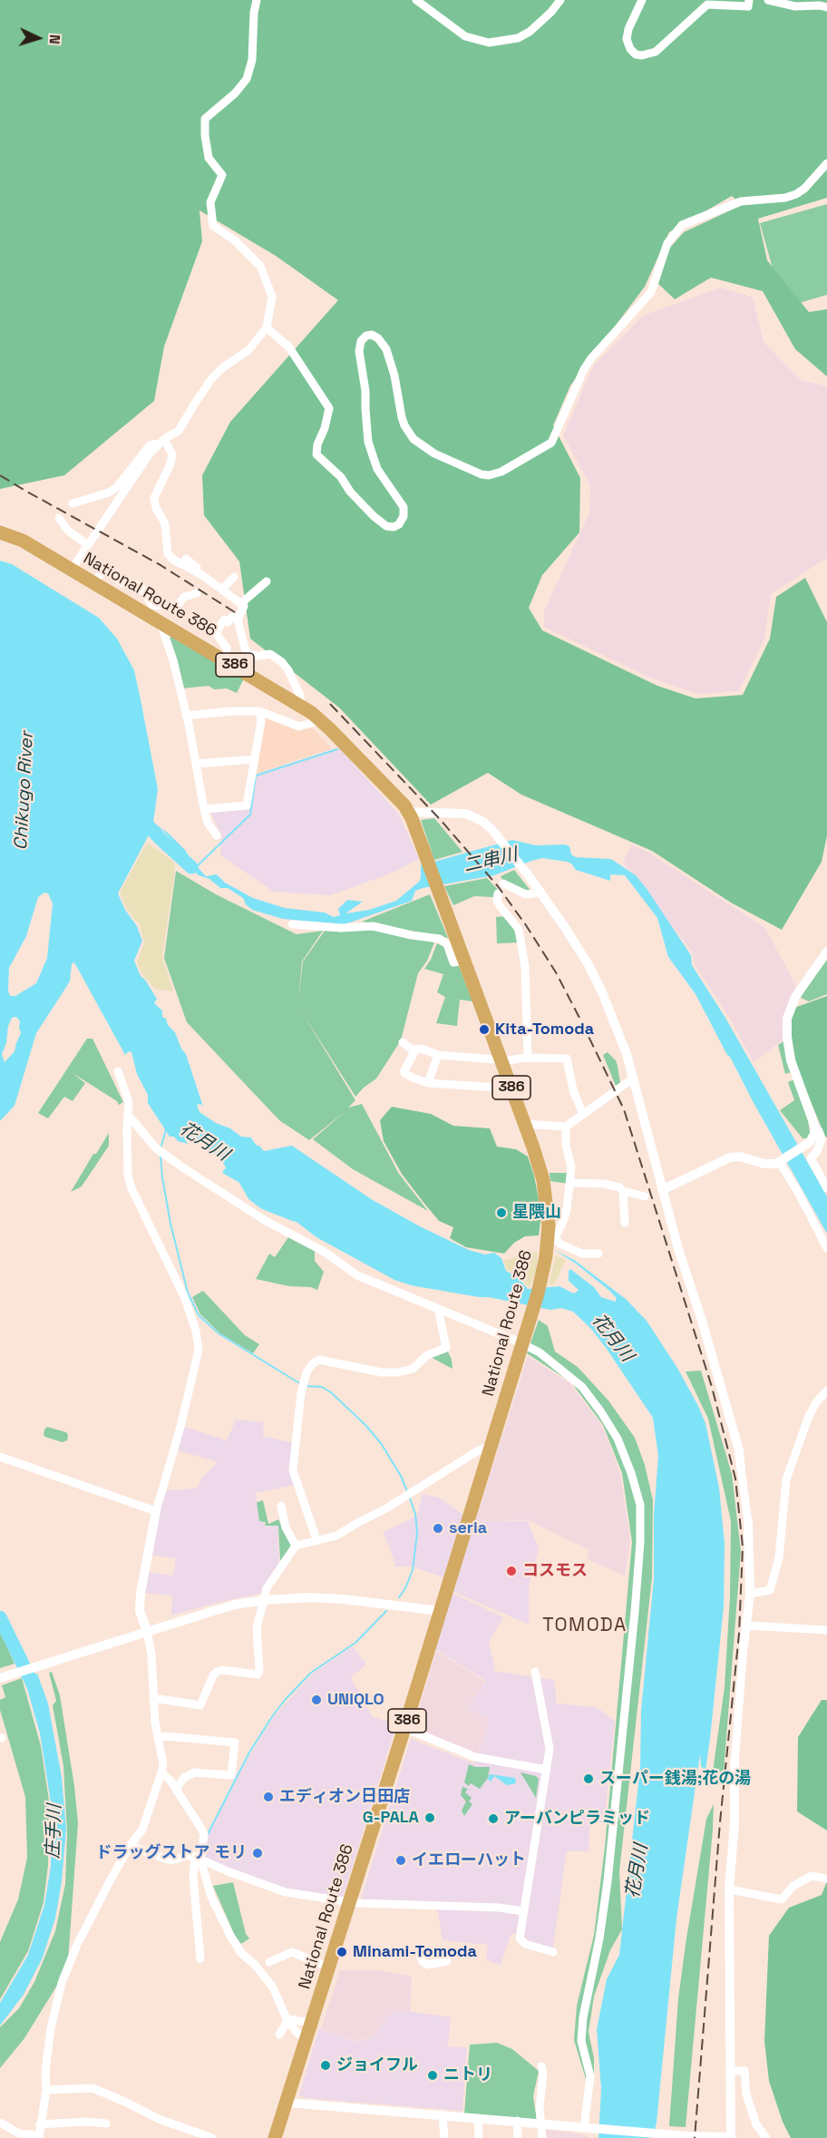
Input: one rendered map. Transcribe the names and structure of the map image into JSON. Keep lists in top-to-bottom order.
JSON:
{
  "streets": {
    "highway": ["National Route 386", "386"]
  },
  "districts": ["TOMODA"],
  "water": [
    "Chikugo River",
    "二串川",
    "花月川",
    "庄手川"
  ],
  "places": [
    "Kita-Tomoda",
    "星隈山",
    "seria",
    "コスモス",
    "UNIQLO",
    "スーパー銭湯;花の湯",
    "エディオン日田店",
    "G-PALA",
    "アーバンピラミッド",
    "ドラッグストア モリ",
    "イエローハット",
    "Minami-Tomoda",
    "ジョイフル",
    "ニトリ"
  ],
  "north": "right"
}
